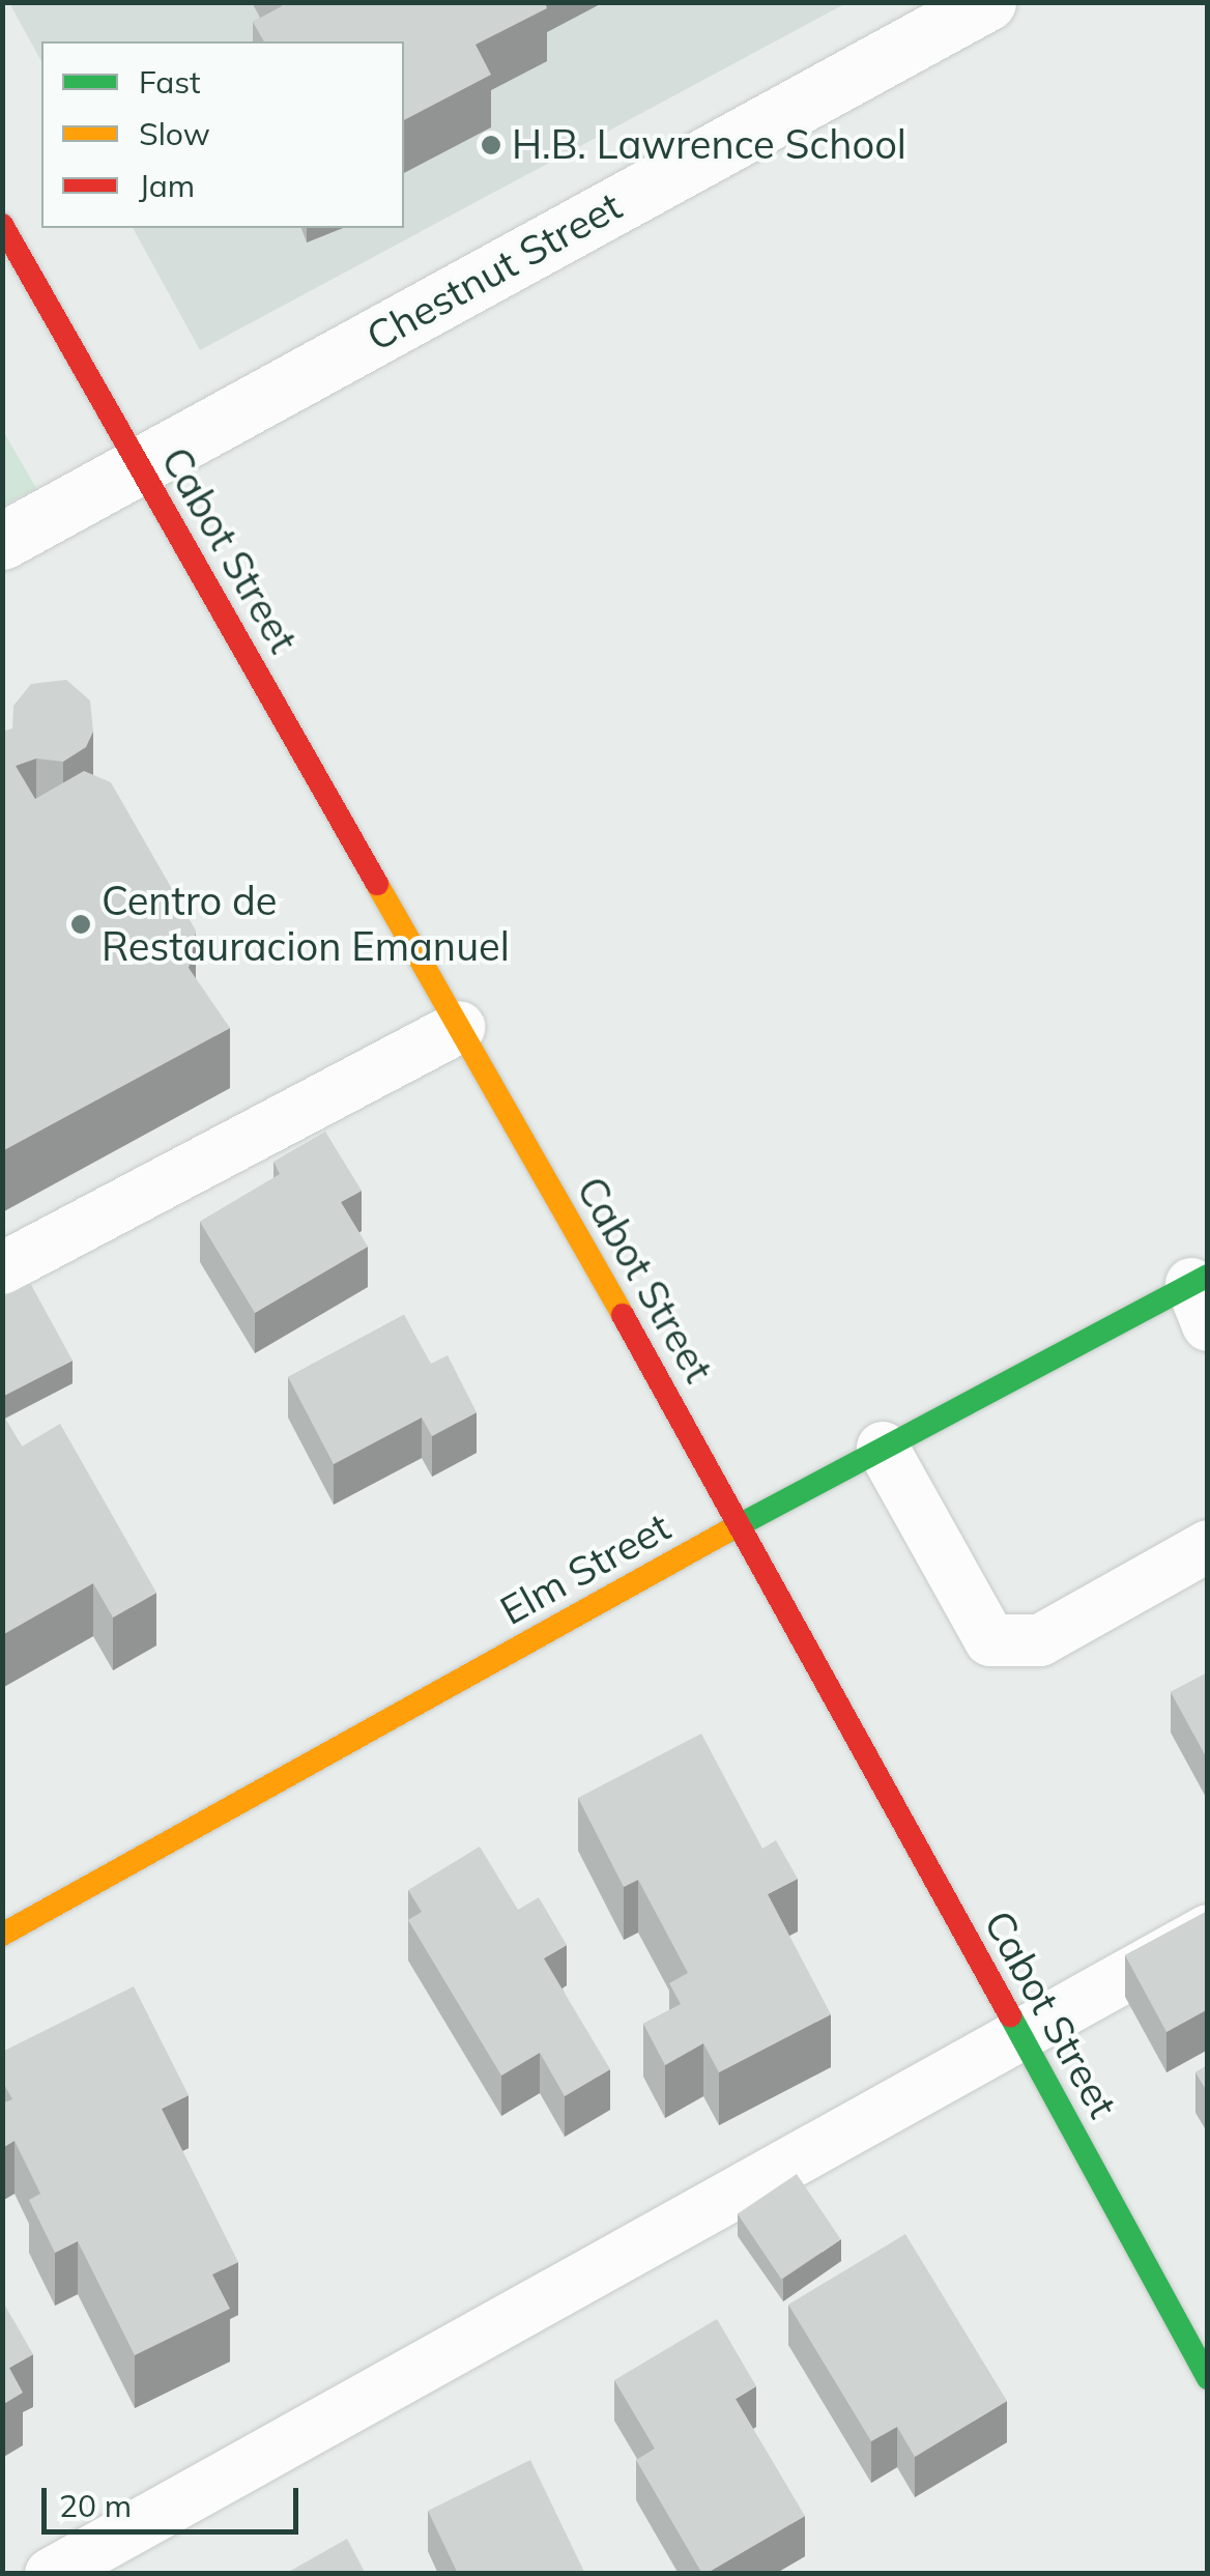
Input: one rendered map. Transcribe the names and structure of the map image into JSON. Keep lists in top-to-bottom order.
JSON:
{
  "streets": {
    "main road": ["Cabot Street", "Elm Street"],
    "street": ["Chestnut Street"]
  },
  "crossings": [
    ["Chestnut Street", "Cabot Street"],
    ["Cabot Street", "Elm Street"]
  ],
  "places": ["H.B. Lawrence School", "Centro de Restauracion Emanuel"],
  "legend": ["Fast", "Slow", "Jam"],
  "scale_bar": "20 m"
}
